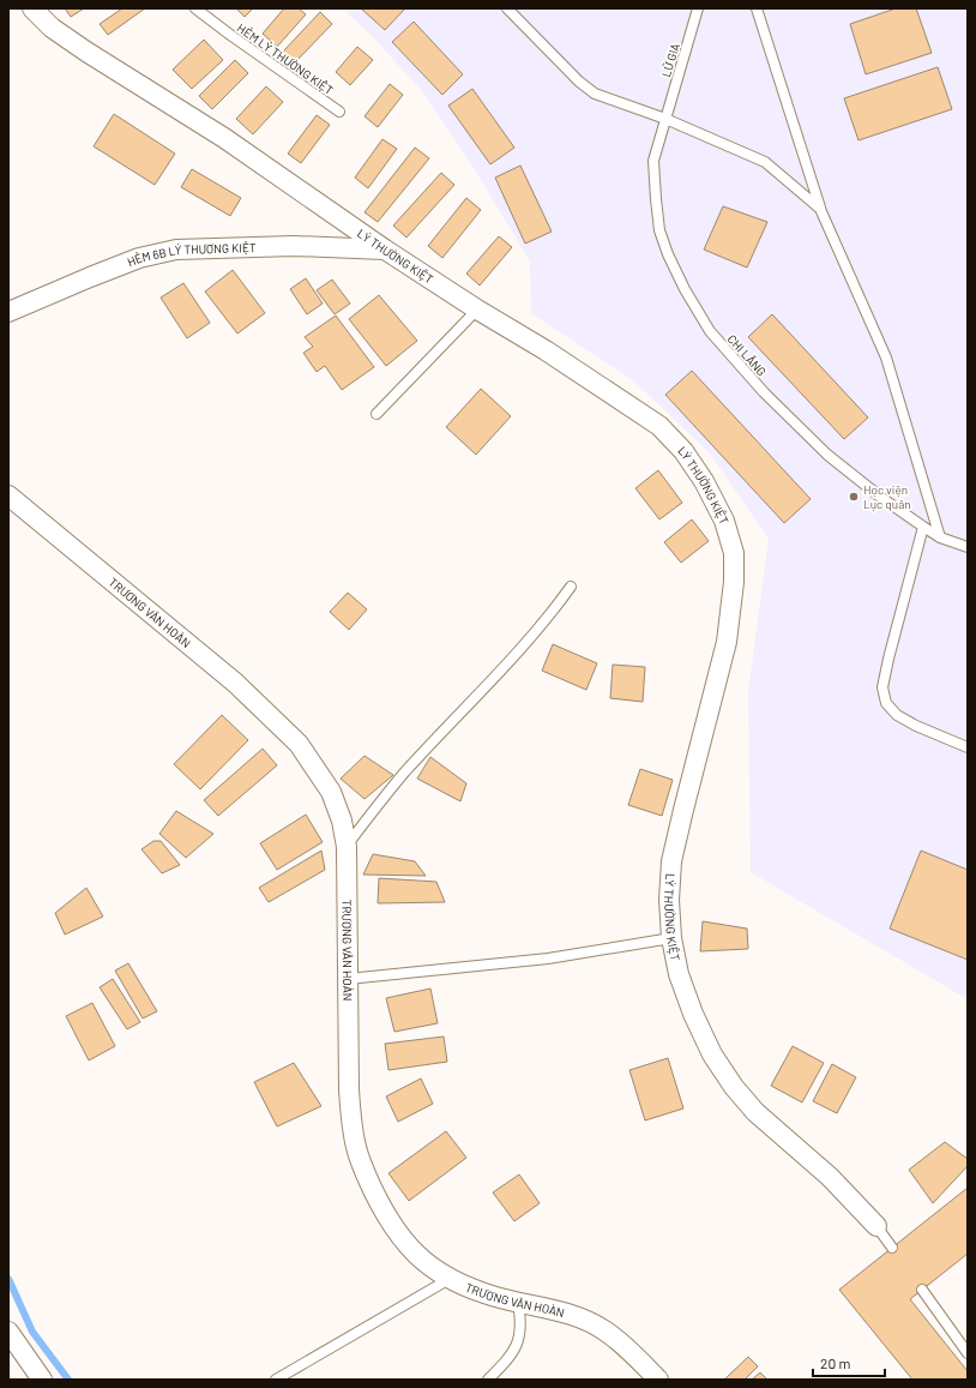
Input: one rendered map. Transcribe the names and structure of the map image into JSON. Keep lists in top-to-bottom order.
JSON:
{
  "streets": {
    "street": ["HẺM 6B LÝ THƯƠNG KIỆT", "LÝ THƯỜNG KIỆT", "TRƯƠNG VĂN HOÀN"],
    "lane": ["HẺM LÝ THƯỜNG KIỆT", "LỮ GIA", "CHI LĂNG"]
  },
  "crossings": [
    ["LỮ GIA", "CHI LĂNG"],
    ["HẺM 6B LÝ THƯƠNG KIỆT", "LÝ THƯỜNG KIỆT"]
  ],
  "places": ["Học viện Lục quân"],
  "scale_bar": "20 m"
}
